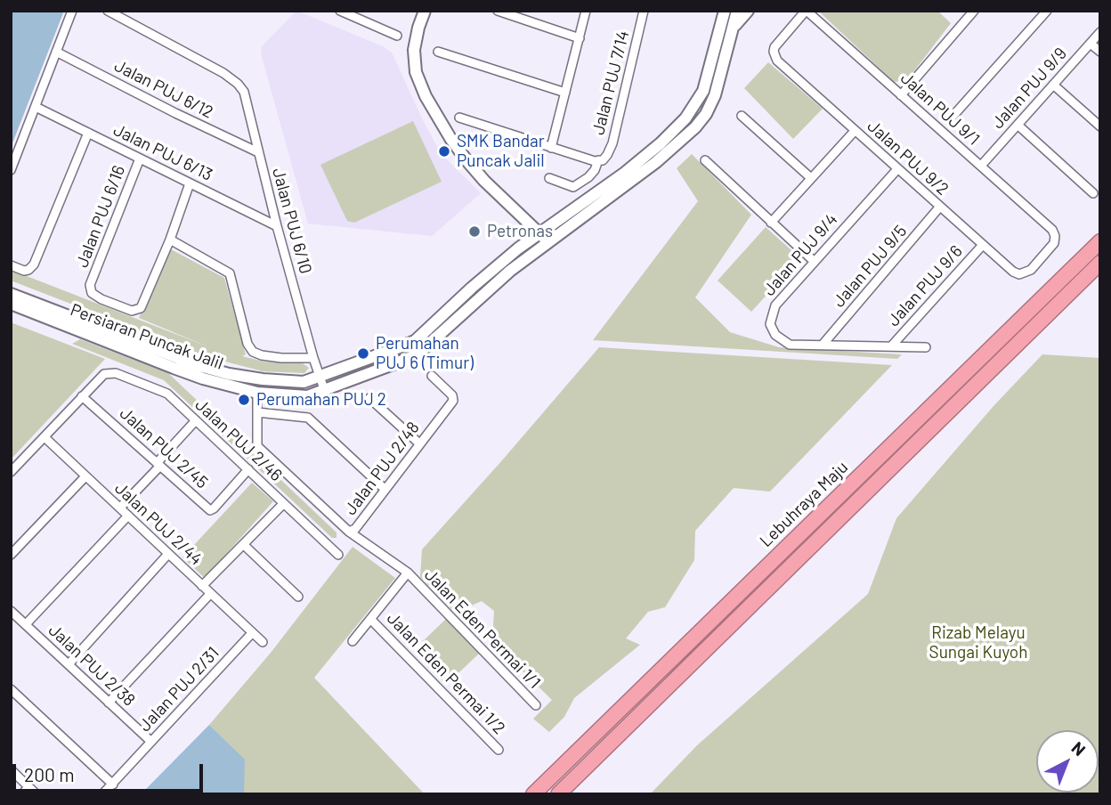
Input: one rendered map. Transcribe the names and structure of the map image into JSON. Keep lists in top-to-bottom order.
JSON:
{
  "streets": {
    "highway": ["Lebuhraya Maju"],
    "main road": ["Persiaran Puncak Jalil"],
    "street": [
      "Jalan PUJ 7/14",
      "Jalan PUJ 9/9",
      "Jalan PUJ 6/12",
      "Jalan PUJ 9/1",
      "Jalan PUJ 6/13",
      "Jalan PUJ 9/2",
      "Jalan PUJ 6/16",
      "Jalan PUJ 6/10",
      "Jalan PUJ 9/4",
      "Jalan PUJ 9/5",
      "Jalan PUJ 9/6",
      "Jalan PUJ 2/46",
      "Jalan PUJ 2/45",
      "Jalan PUJ 2/48",
      "Jalan PUJ 2/44",
      "Jalan Eden Permai 1/1",
      "Jalan PUJ 2/38",
      "Jalan Eden Permai 1/2",
      "Jalan PUJ 2/31"
    ]
  },
  "crossings": [
    ["Jalan PUJ 9/9", "Jalan PUJ 9/1"],
    ["Jalan PUJ 6/12", "Jalan PUJ 6/10"],
    ["Jalan PUJ 9/1", "Jalan PUJ 9/2"],
    ["Jalan PUJ 6/13", "Jalan PUJ 6/16"],
    ["Jalan PUJ 6/13", "Jalan PUJ 6/10"],
    ["Jalan PUJ 9/2", "Jalan PUJ 9/4"],
    ["Jalan PUJ 9/2", "Jalan PUJ 9/5"],
    ["Jalan PUJ 9/2", "Jalan PUJ 9/6"],
    ["Jalan PUJ 6/10", "Persiaran Puncak Jalil"],
    ["Jalan PUJ 9/4", "Jalan PUJ 9/5"],
    ["Jalan PUJ 9/4", "Jalan PUJ 9/6"],
    ["Persiaran Puncak Jalil", "Jalan PUJ 2/48"],
    ["Jalan PUJ 2/46", "Jalan PUJ 2/45"],
    ["Jalan PUJ 2/48", "Jalan Eden Permai 1/1"],
    ["Jalan PUJ 2/44", "Jalan PUJ 2/31"],
    ["Jalan PUJ 2/38", "Jalan PUJ 2/31"]
  ],
  "parks": ["Rizab Melayu Sungai Kuyoh"],
  "places": [
    "SMK Bandar Puncak Jalil",
    "Petronas",
    "Perumahan PUJ 6 (Timur)",
    "Perumahan PUJ 2"
  ],
  "scale_bar": "200 m",
  "north": "top right"
}
